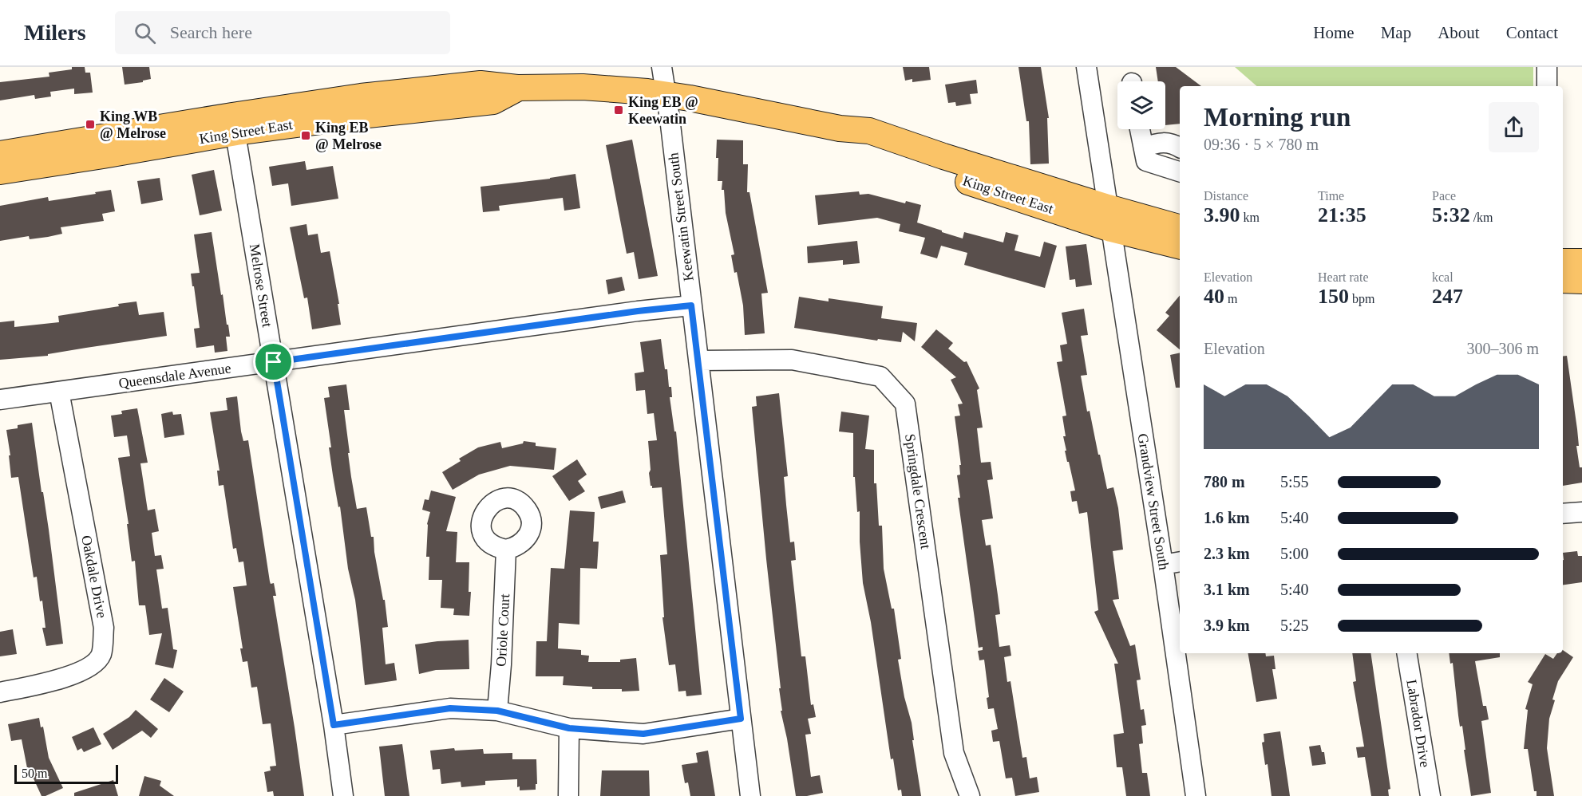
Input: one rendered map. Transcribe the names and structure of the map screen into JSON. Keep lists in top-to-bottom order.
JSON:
{
  "streets": {
    "main road": ["King Street East"],
    "street": [
      "Keewatin Street South",
      "Melrose Street",
      "Queensdale Avenue",
      "Springdale Crescent",
      "Grandview Street South",
      "Oakdale Drive",
      "Oriole Court",
      "Labrador Drive"
    ]
  },
  "crossings": [
    ["King Street East", "Keewatin Street South"],
    ["King Street East", "Melrose Street"],
    ["King Street East", "Grandview Street South"],
    ["Keewatin Street South", "Queensdale Avenue"],
    ["Keewatin Street South", "Springdale Crescent"],
    ["Melrose Street", "Queensdale Avenue"],
    ["Queensdale Avenue", "Oakdale Drive"]
  ],
  "places": {
    "transit": ["King EB @ Keewatin", "King WB @ Melrose", "King EB @ Melrose"]
  },
  "scale_bar": "50 m",
  "page": {
    "header": "Milers",
    "search": "Search here",
    "nav": [
      "Home",
      "Map",
      "About",
      "Contact"
    ],
    "heading": ["Morning run", "09:36 · 5 × 780 m"],
    "stats": [
      ["Distance", "3.90 km"],
      ["Time", "21:35"],
      ["Pace", "5:32 /km"],
      ["Elevation", "40 m"],
      ["Heart rate", "150 bpm"],
      ["kcal", "247"]
    ],
    "chart": ["Elevation", "300–306 m"],
    "list": [
      {
        "name": "780 m",
        "note": "5:55"
      },
      {
        "name": "1.6 km",
        "note": "5:40"
      },
      {
        "name": "2.3 km",
        "note": "5:00"
      },
      {
        "name": "3.1 km",
        "note": "5:40"
      },
      {
        "name": "3.9 km",
        "note": "5:25"
      }
    ],
    "scale": "50 m"
  }
}
